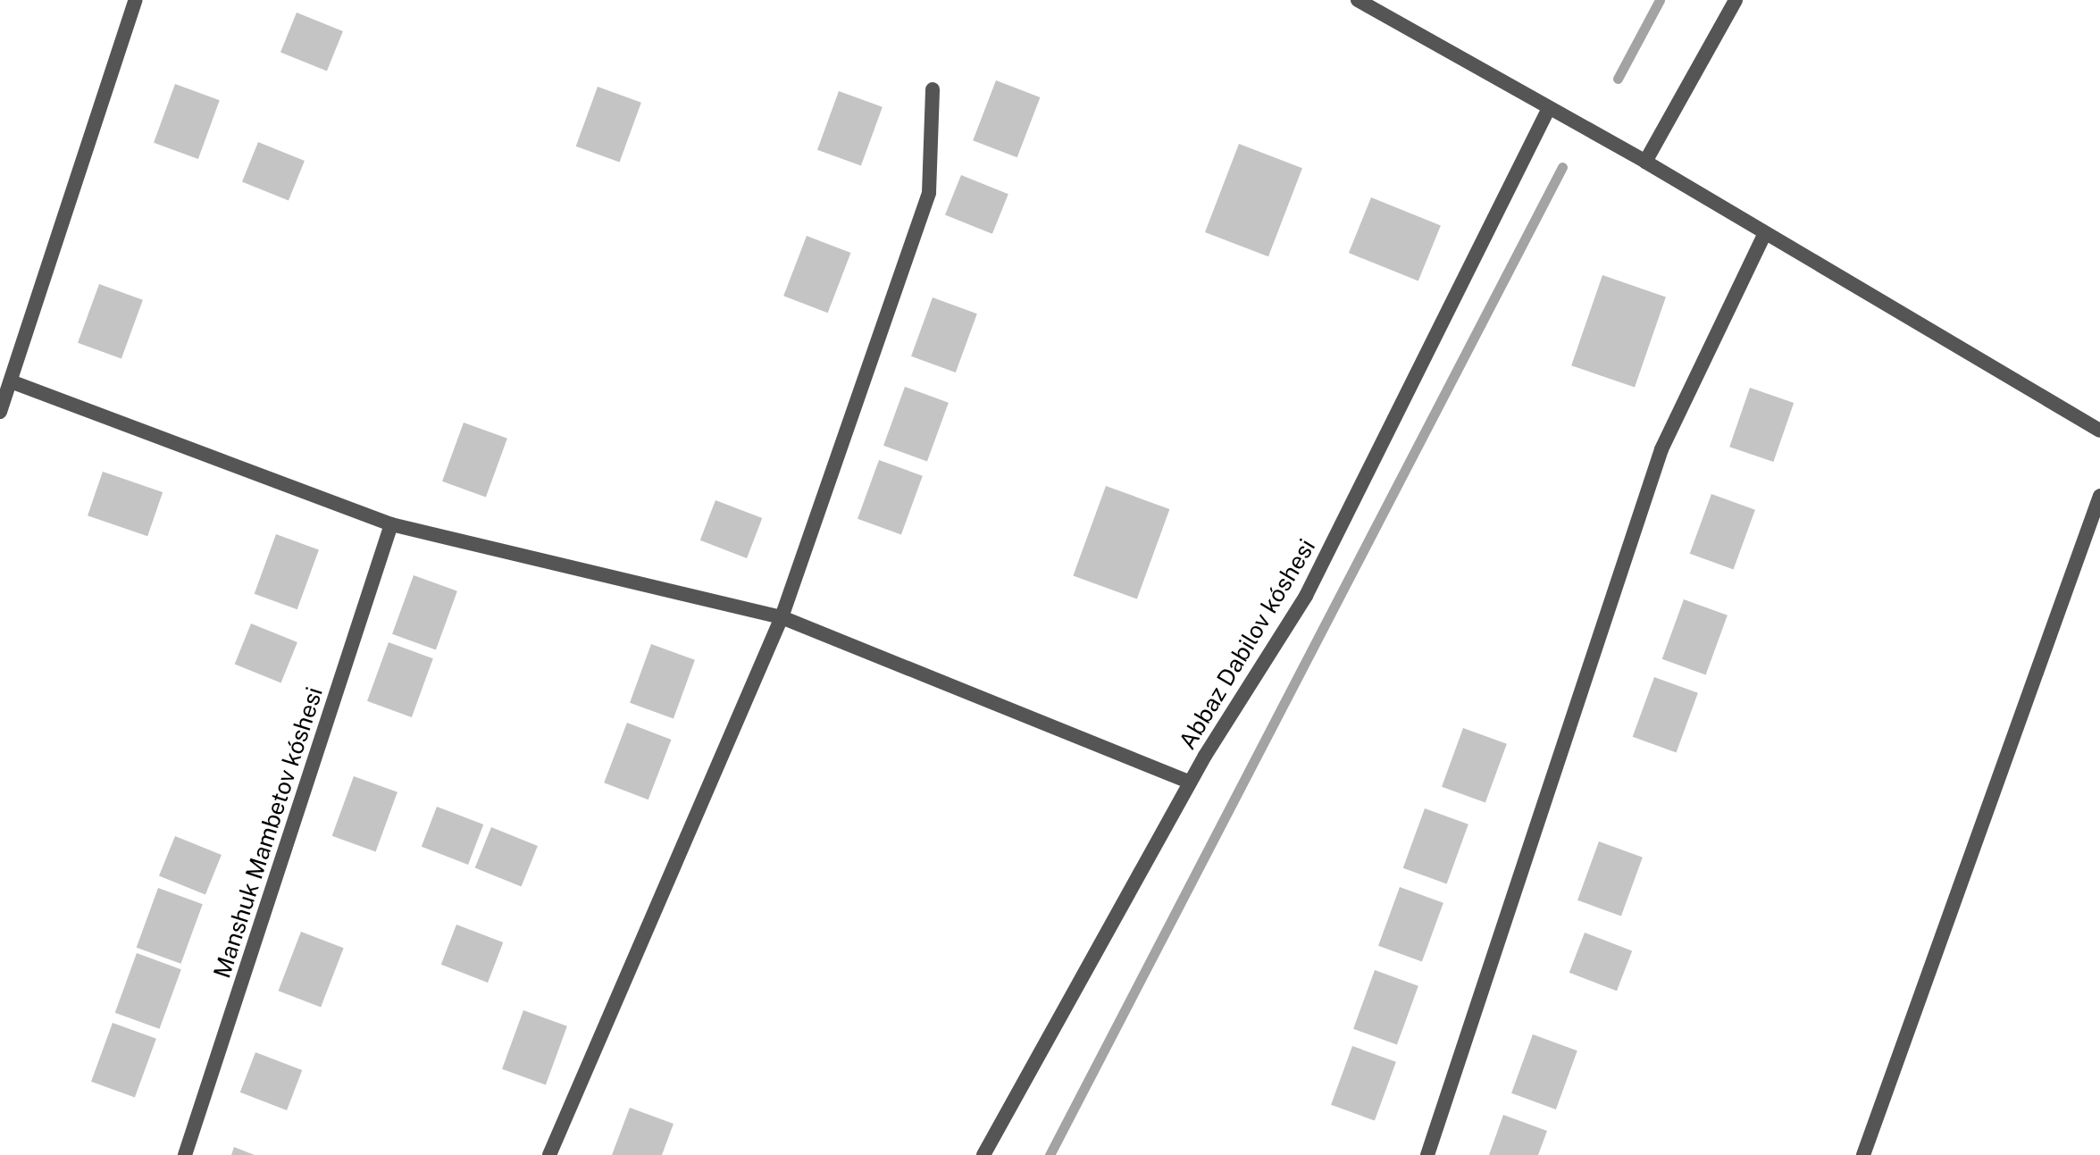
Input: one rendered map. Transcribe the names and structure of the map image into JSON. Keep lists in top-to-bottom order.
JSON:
{
  "streets": {
    "street": ["Abbaz Dabilov kóshesi", "Manshuk Mambetov kóshesi"]
  }
}
